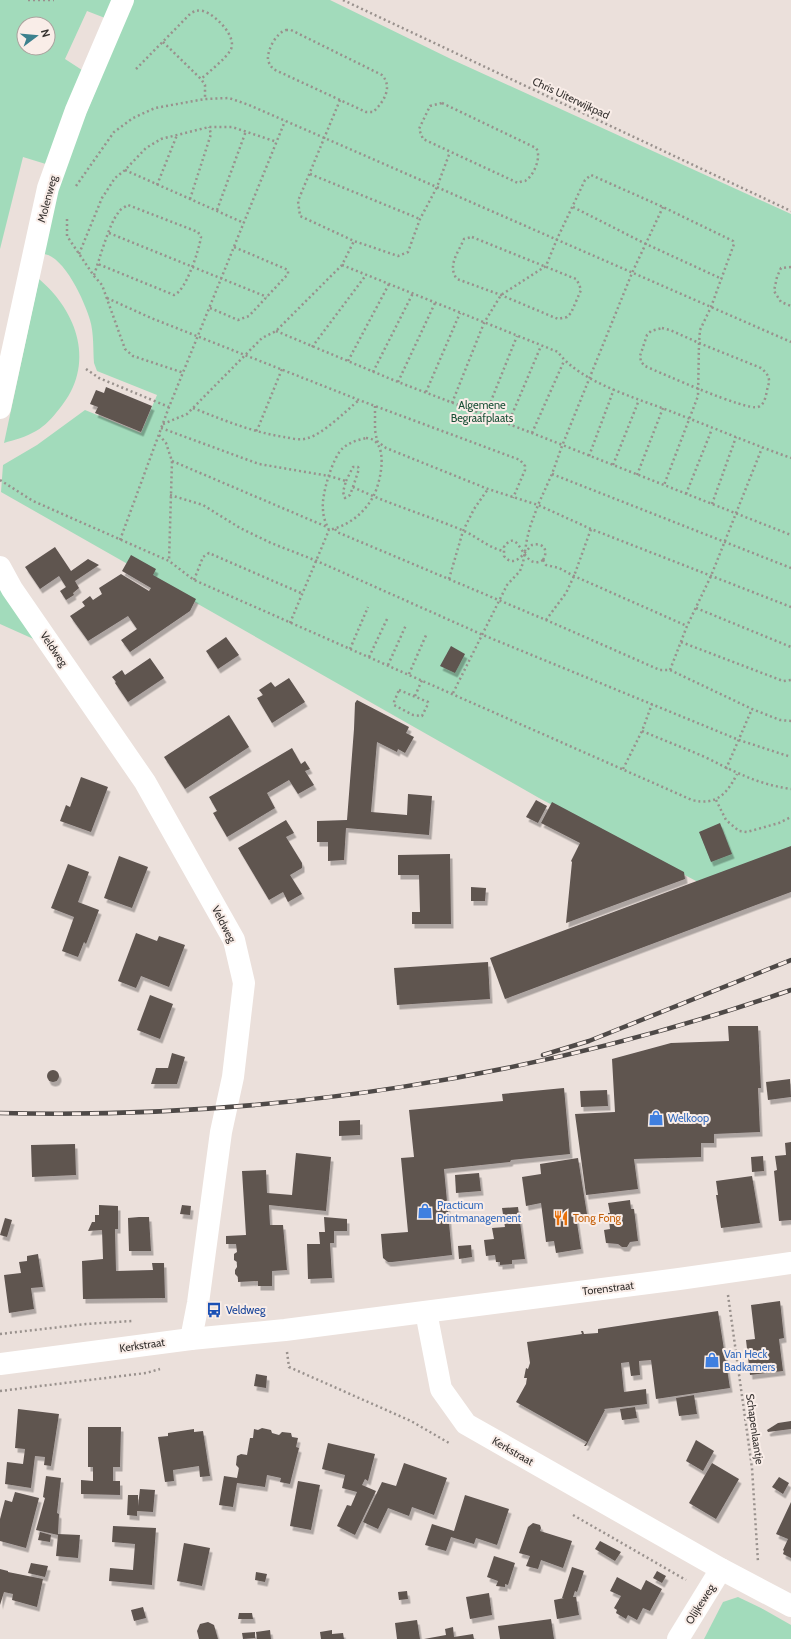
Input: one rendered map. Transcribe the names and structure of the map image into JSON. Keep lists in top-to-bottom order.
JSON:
{
  "streets": {
    "street": [
      "Molenweg",
      "Veldweg",
      "Torenstraat",
      "Kerkstraat",
      "Olijkeweg"
    ],
    "path": ["Chris Uiterwijkpad", "Schapenlaantje"]
  },
  "crossings": [
    ["Veldweg", "Kerkstraat"],
    ["Torenstraat", "Kerkstraat"],
    ["Torenstraat", "Schapenlaantje"],
    ["Kerkstraat", "Schapenlaantje"],
    ["Kerkstraat", "Olijkeweg"]
  ],
  "parks": ["Algemene Begraafplaats"],
  "places": {
    "shop": ["Welkoop", "Practicum Printmanagement", "Van Heck Badkamers"],
    "restaurant": ["Tong Fong"],
    "bus stop": ["Veldweg"]
  },
  "north": "right"
}
